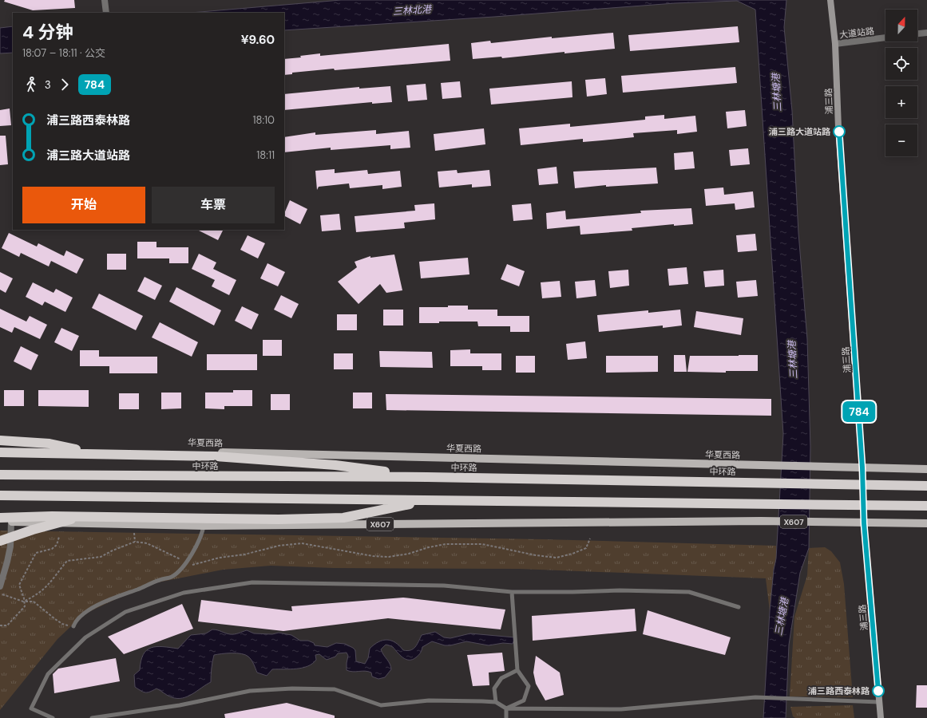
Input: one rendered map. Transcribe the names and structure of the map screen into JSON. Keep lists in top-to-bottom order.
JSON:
{
  "streets": {
    "highway": ["中环路"],
    "main road": ["浦三路", "华夏西路", "X607"],
    "street": ["大道站路"]
  },
  "crossings": [
    ["大道站路", "浦三路"],
    ["浦三路", "华夏西路"],
    ["浦三路", "X607"]
  ],
  "water": ["三林北港", "三林塘港"],
  "places": ["浦三路大道站路", "浦三路西泰林路"],
  "lines": ["bus line 784"],
  "north": "top",
  "page": {
    "on_map": "784",
    "map_buttons": ["+", "−"],
    "heading": ["4 分钟", "18:07 – 18:11 · 公交", "¥9.60"],
    "legs": ["3", "784"],
    "list": [
      {
        "name": "浦三路西泰林路",
        "value": "18:10"
      },
      {
        "name": "浦三路大道站路",
        "value": "18:11"
      }
    ],
    "buttons": ["开始", "车票"]
  }
}
